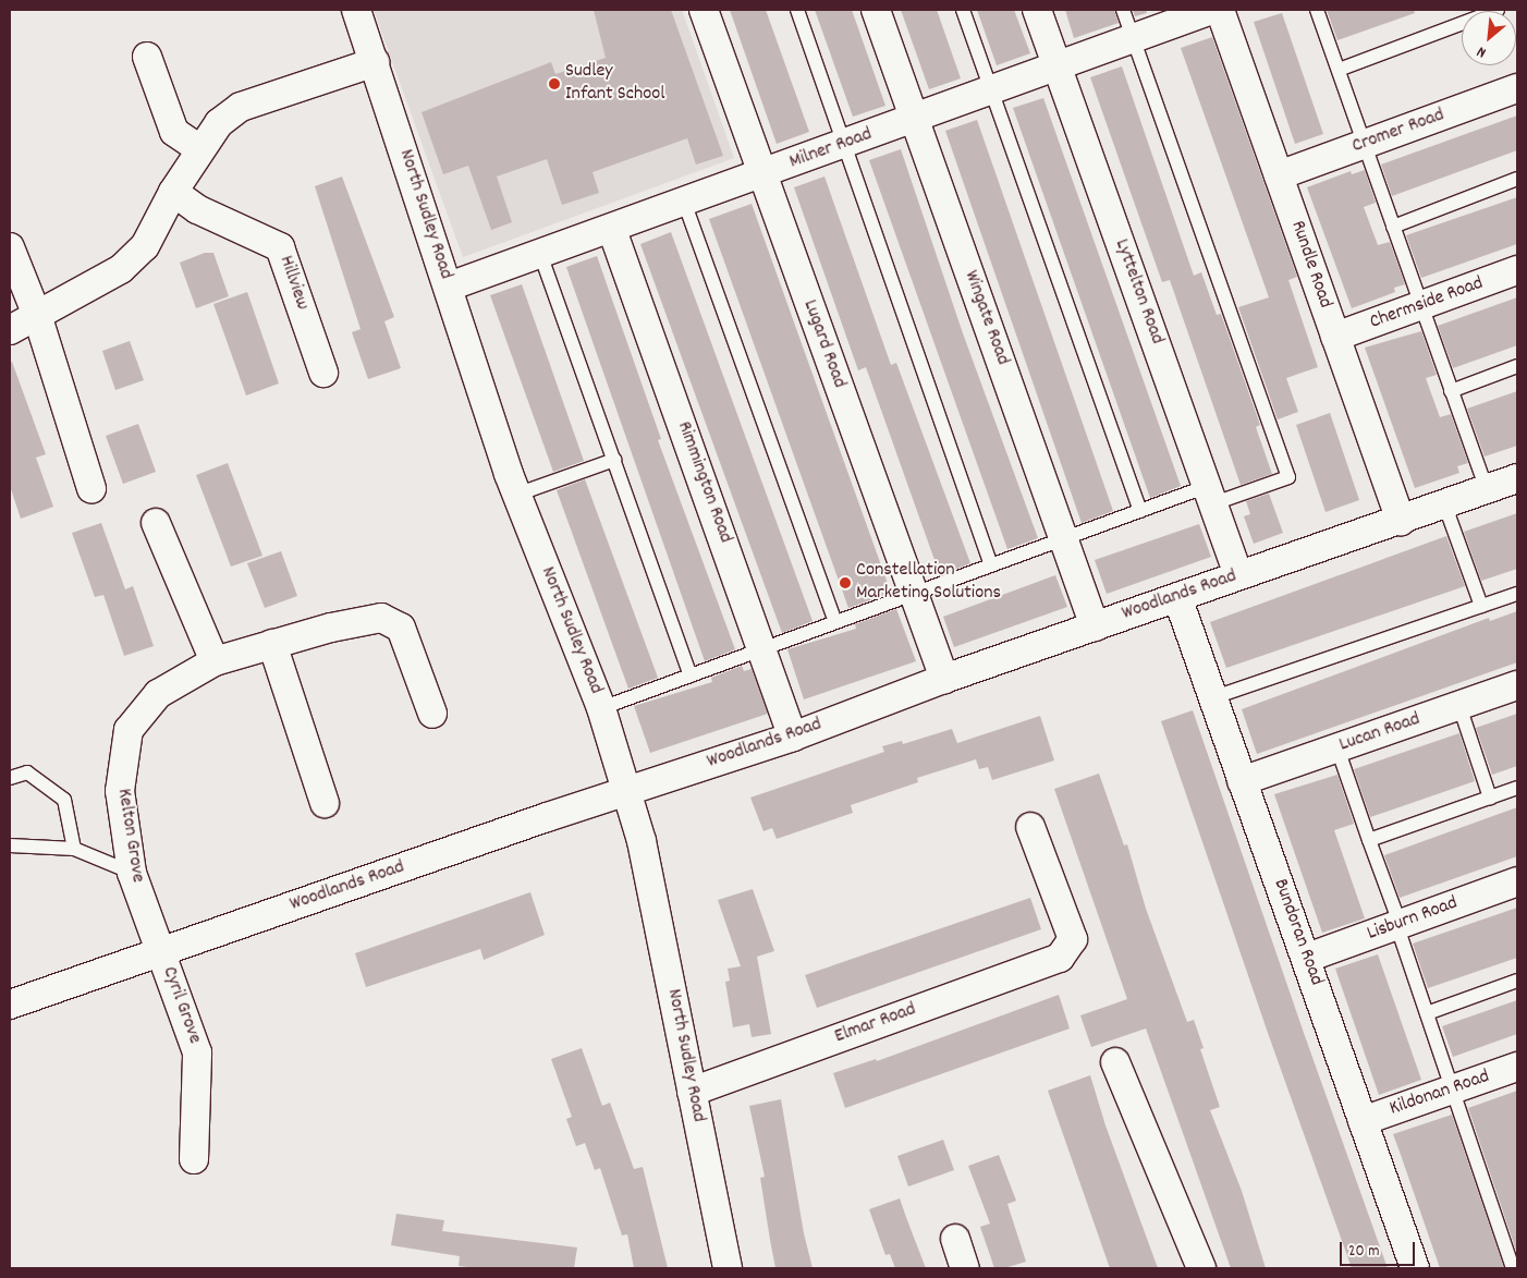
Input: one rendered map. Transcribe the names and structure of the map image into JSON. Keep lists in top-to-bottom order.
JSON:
{
  "streets": {
    "street": [
      "Cromer Road",
      "Milner Road",
      "North Sudley Road",
      "Rundle Road",
      "Hillview",
      "Lyttelton Road",
      "Chermside Road",
      "Wingate Road",
      "Lugard Road",
      "Rimmington Road",
      "Woodlands Road",
      "Lucan Road",
      "Kelton Grove",
      "Lisburn Road",
      "Bundoran Road",
      "Cyril Grove",
      "Elmar Road",
      "Kildonan Road"
    ]
  },
  "crossings": [
    ["Cromer Road", "Rundle Road"],
    ["Milner Road", "North Sudley Road"],
    ["Milner Road", "Lyttelton Road"],
    ["Milner Road", "Wingate Road"],
    ["Milner Road", "Lugard Road"],
    ["Milner Road", "Rimmington Road"],
    ["North Sudley Road", "Woodlands Road"],
    ["North Sudley Road", "Elmar Road"],
    ["Rundle Road", "Chermside Road"],
    ["Rundle Road", "Woodlands Road"],
    ["Lyttelton Road", "Woodlands Road"],
    ["Wingate Road", "Woodlands Road"],
    ["Lugard Road", "Woodlands Road"],
    ["Rimmington Road", "Woodlands Road"],
    ["Woodlands Road", "Kelton Grove"],
    ["Woodlands Road", "Bundoran Road"],
    ["Woodlands Road", "Cyril Grove"],
    ["Lucan Road", "Bundoran Road"],
    ["Kelton Grove", "Cyril Grove"],
    ["Lisburn Road", "Bundoran Road"],
    ["Bundoran Road", "Kildonan Road"]
  ],
  "places": ["Sudley Infant School", "Constellation Marketing Solutions"],
  "scale_bar": "20 m",
  "north": "bottom left"
}
